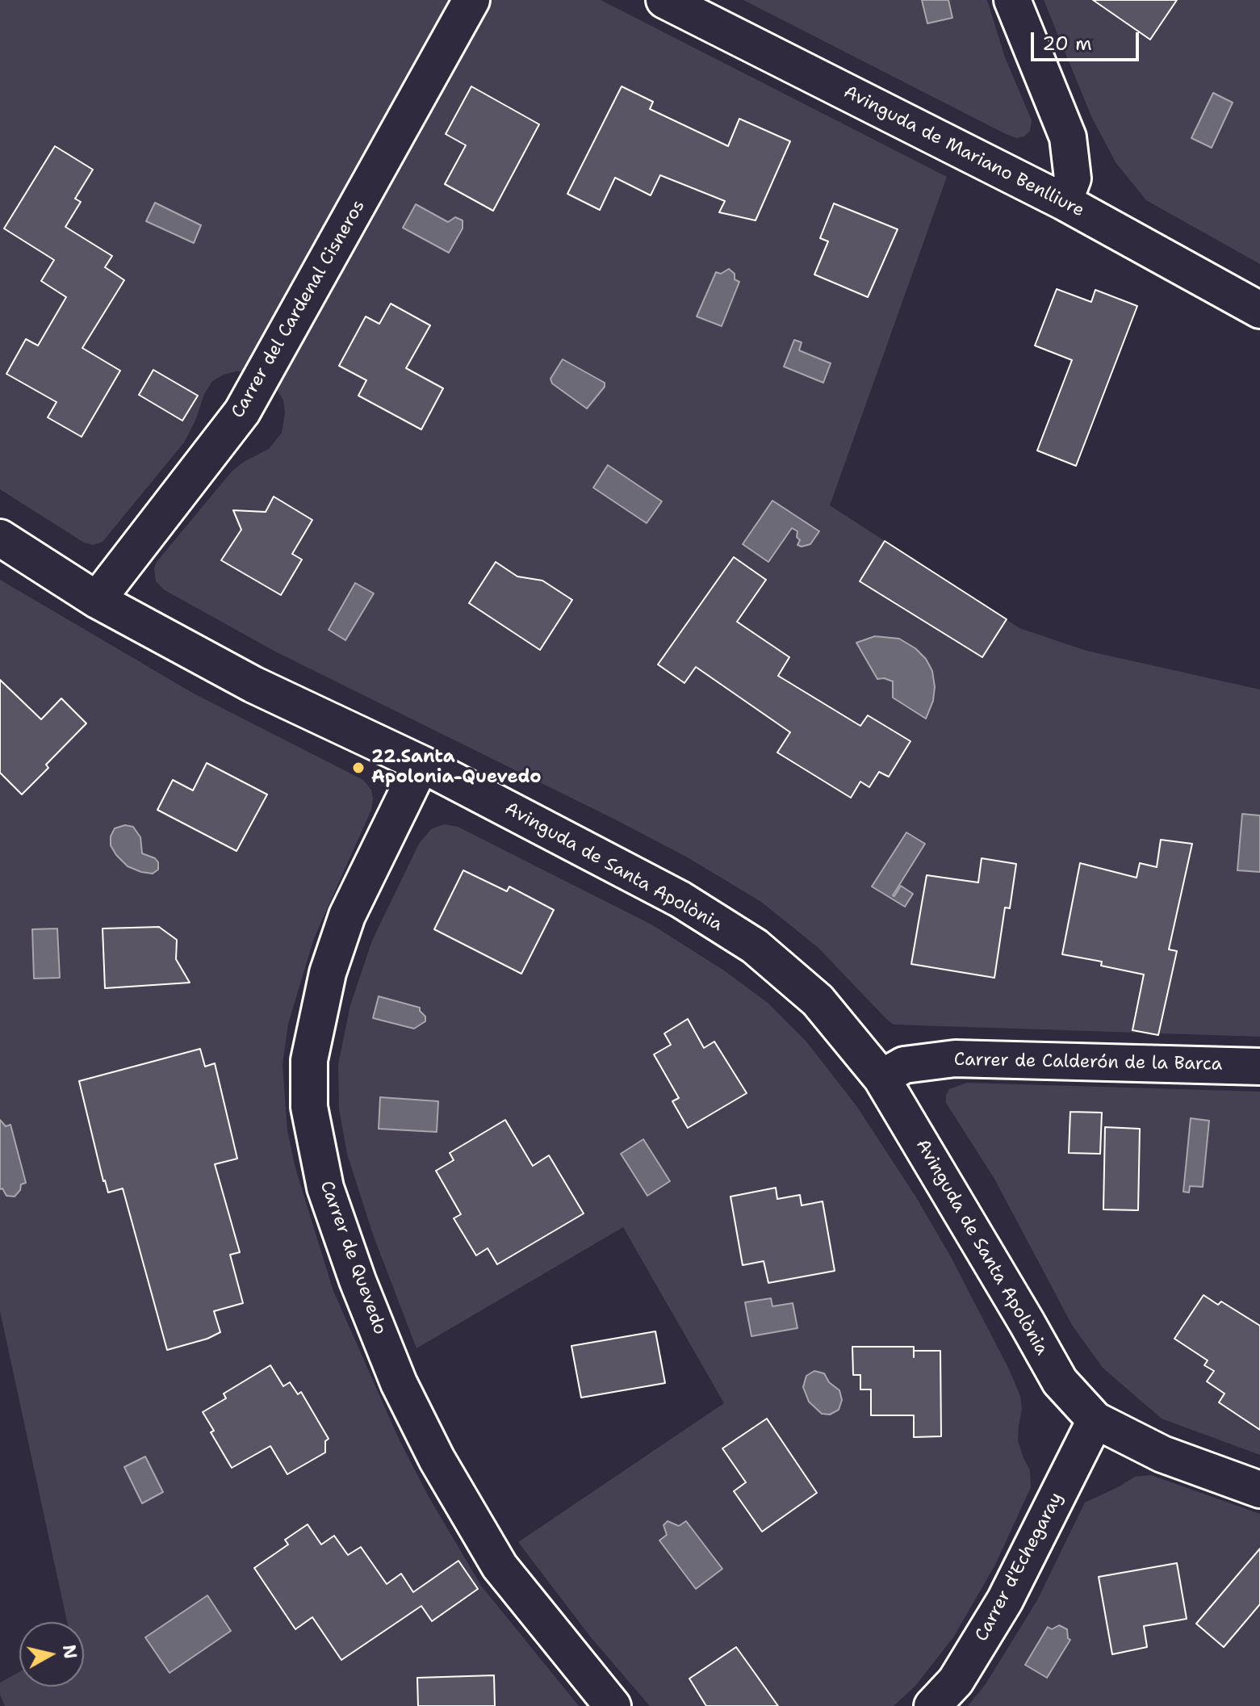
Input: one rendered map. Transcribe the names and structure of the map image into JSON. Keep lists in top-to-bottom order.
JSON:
{
  "streets": {
    "street": [
      "Avinguda de Mariano Benlliure",
      "Carrer del Cardenal Cisneros",
      "Avinguda de Santa Apolònia",
      "Carrer de Calderón de la Barca",
      "Carrer de Quevedo",
      "Carrer d'Echegaray"
    ]
  },
  "crossings": [
    ["Carrer del Cardenal Cisneros", "Avinguda de Santa Apolònia"],
    ["Avinguda de Santa Apolònia", "Carrer de Calderón de la Barca"],
    ["Avinguda de Santa Apolònia", "Carrer de Quevedo"],
    ["Avinguda de Santa Apolònia", "Carrer d'Echegaray"]
  ],
  "places": ["22.Santa Apolonia-Quevedo"],
  "scale_bar": "20 m",
  "north": "right"
}
